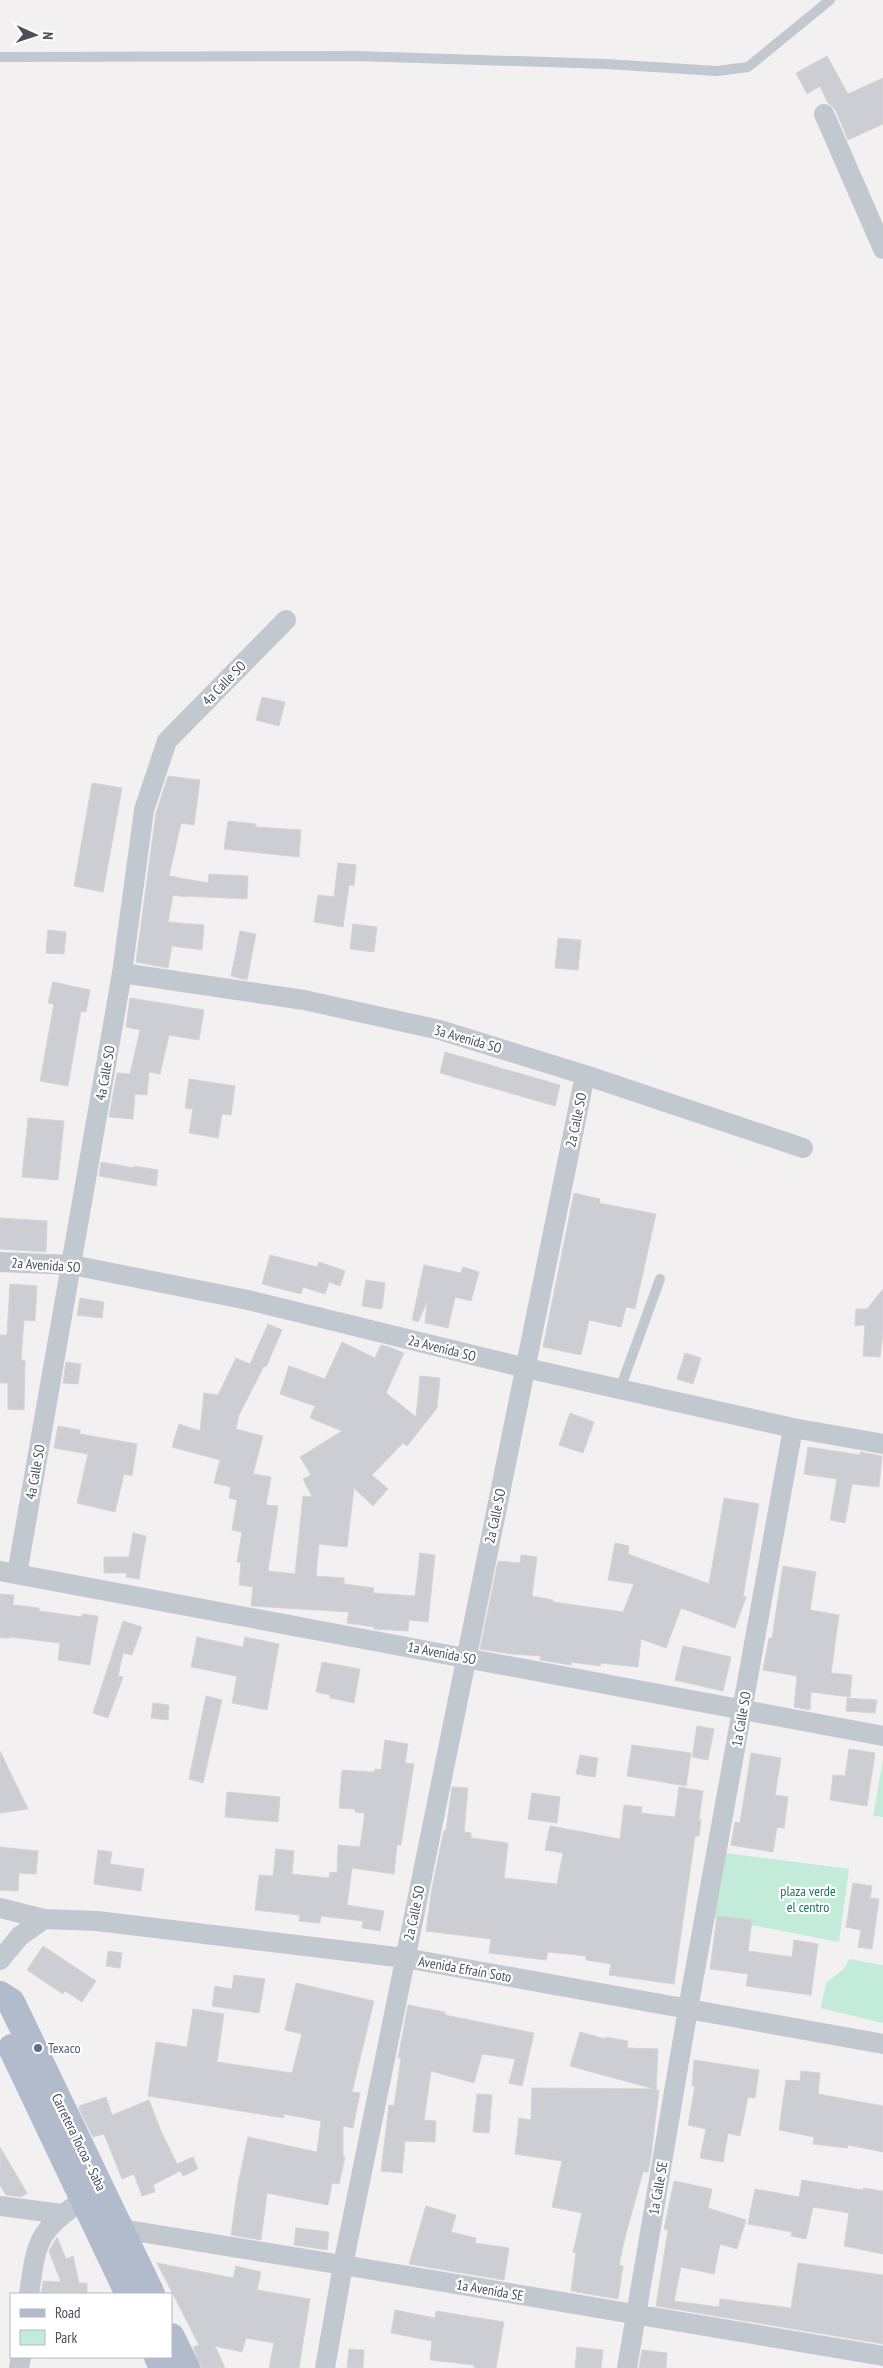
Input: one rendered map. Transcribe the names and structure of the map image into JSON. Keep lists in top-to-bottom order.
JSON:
{
  "streets": {
    "main road": ["Carretera Tocoa - Saba"],
    "street": [
      "4a Calle SO",
      "3a Avenida SO",
      "2a Calle SO",
      "2a Avenida SO",
      "1a Avenida SO",
      "1a Calle SO",
      "Avenida Efraín Soto",
      "1a Calle SE",
      "1a Avenida SE"
    ]
  },
  "crossings": [
    ["4a Calle SO", "3a Avenida SO"],
    ["4a Calle SO", "2a Avenida SO"],
    ["4a Calle SO", "1a Avenida SO"],
    ["3a Avenida SO", "2a Calle SO"],
    ["2a Calle SO", "2a Avenida SO"],
    ["2a Calle SO", "1a Avenida SO"],
    ["2a Calle SO", "Avenida Efraín Soto"],
    ["2a Calle SO", "1a Avenida SE"],
    ["2a Avenida SO", "1a Calle SO"],
    ["1a Avenida SO", "1a Calle SO"],
    ["1a Calle SO", "Avenida Efraín Soto"],
    ["1a Calle SO", "1a Calle SE"],
    ["Avenida Efraín Soto", "1a Calle SE"],
    ["Carretera Tocoa - Saba", "1a Avenida SE"],
    ["1a Calle SE", "1a Avenida SE"]
  ],
  "parks": ["plaza verde el centro"],
  "places": ["Texaco"],
  "legend": ["Road", "Park"],
  "north": "right"
}
